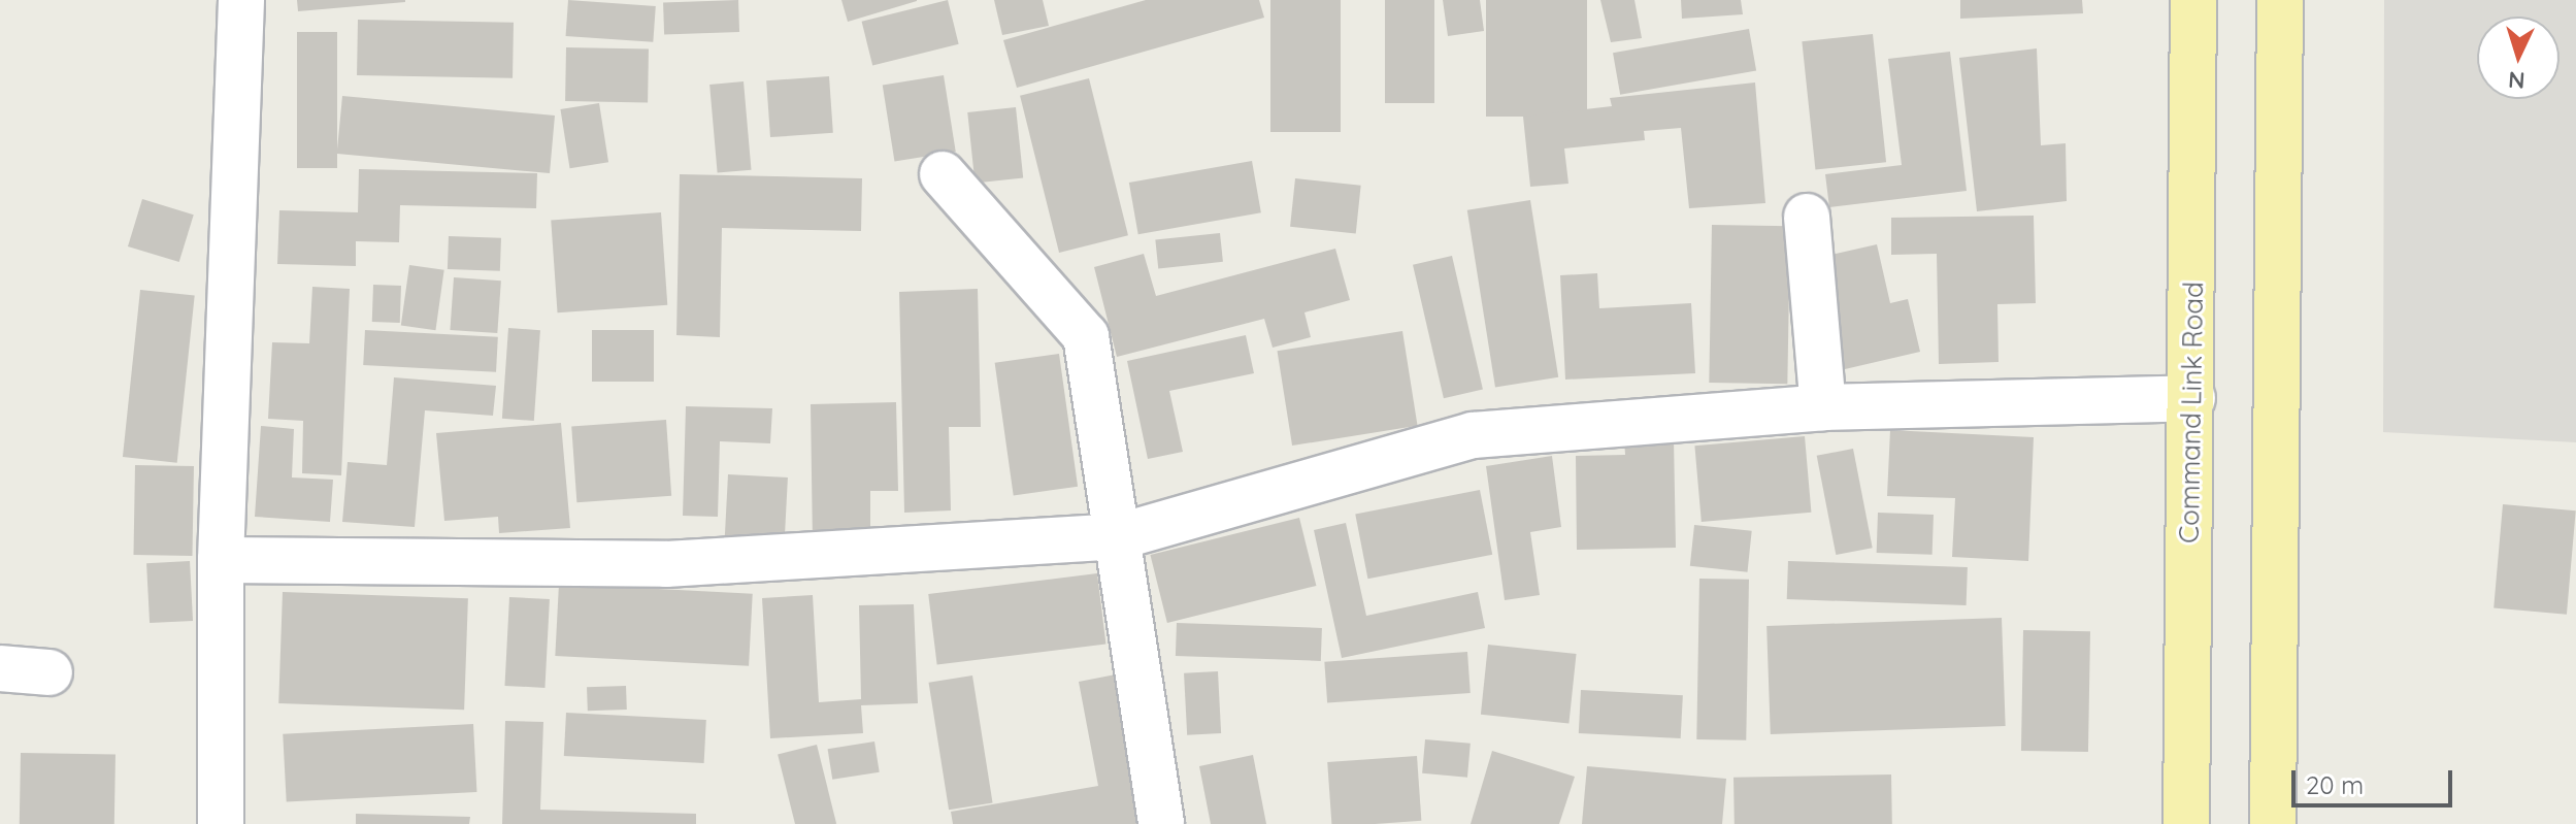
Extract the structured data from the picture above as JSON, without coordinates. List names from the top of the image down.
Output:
{
  "streets": {
    "main road": ["Command Link Road"]
  },
  "scale_bar": "20 m",
  "north": "bottom"
}
